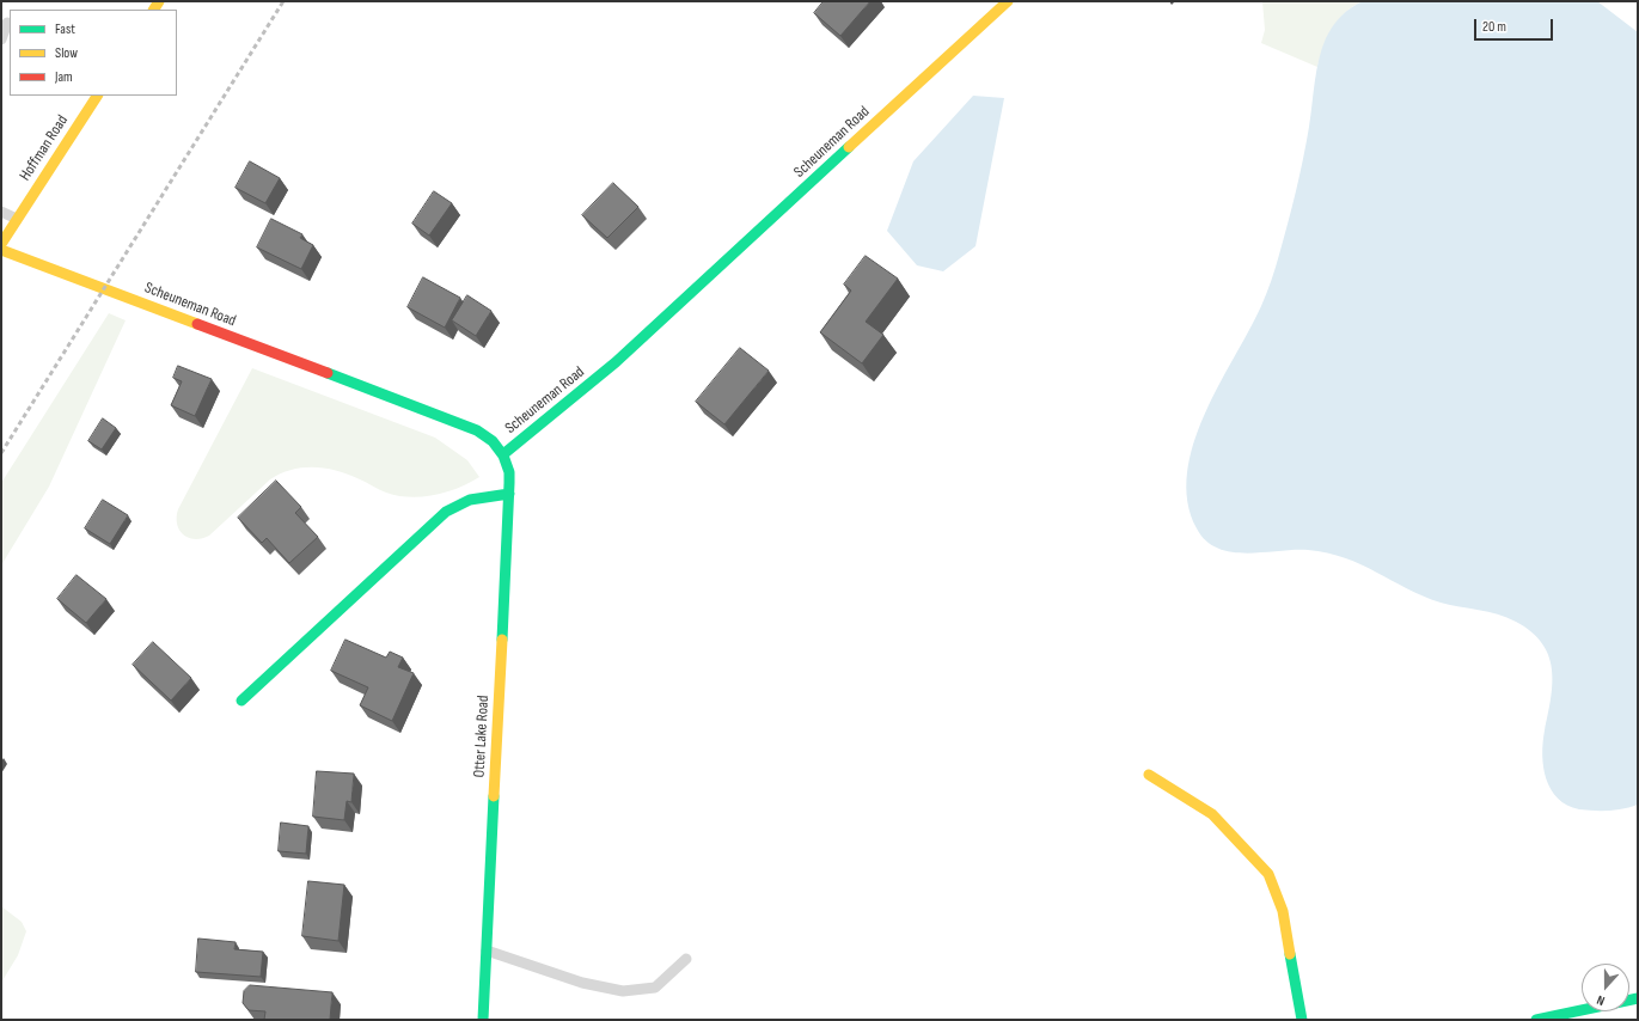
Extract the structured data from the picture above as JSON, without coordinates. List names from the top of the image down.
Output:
{
  "streets": {
    "street": ["Scheuneman Road", "Hoffman Road", "Otter Lake Road"]
  },
  "crossings": [
    ["Scheuneman Road", "Otter Lake Road"]
  ],
  "legend": ["Fast", "Slow", "Jam"],
  "scale_bar": "20 m",
  "north": "bottom"
}
